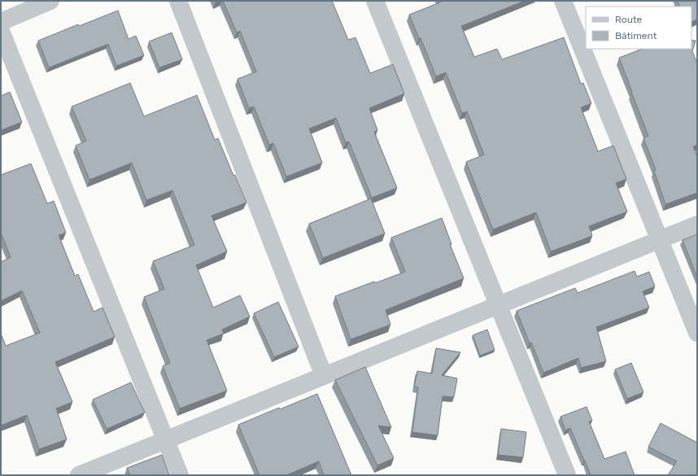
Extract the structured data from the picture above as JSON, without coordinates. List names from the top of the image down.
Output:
{
  "legend": ["Route", "Bâtiment"]
}
